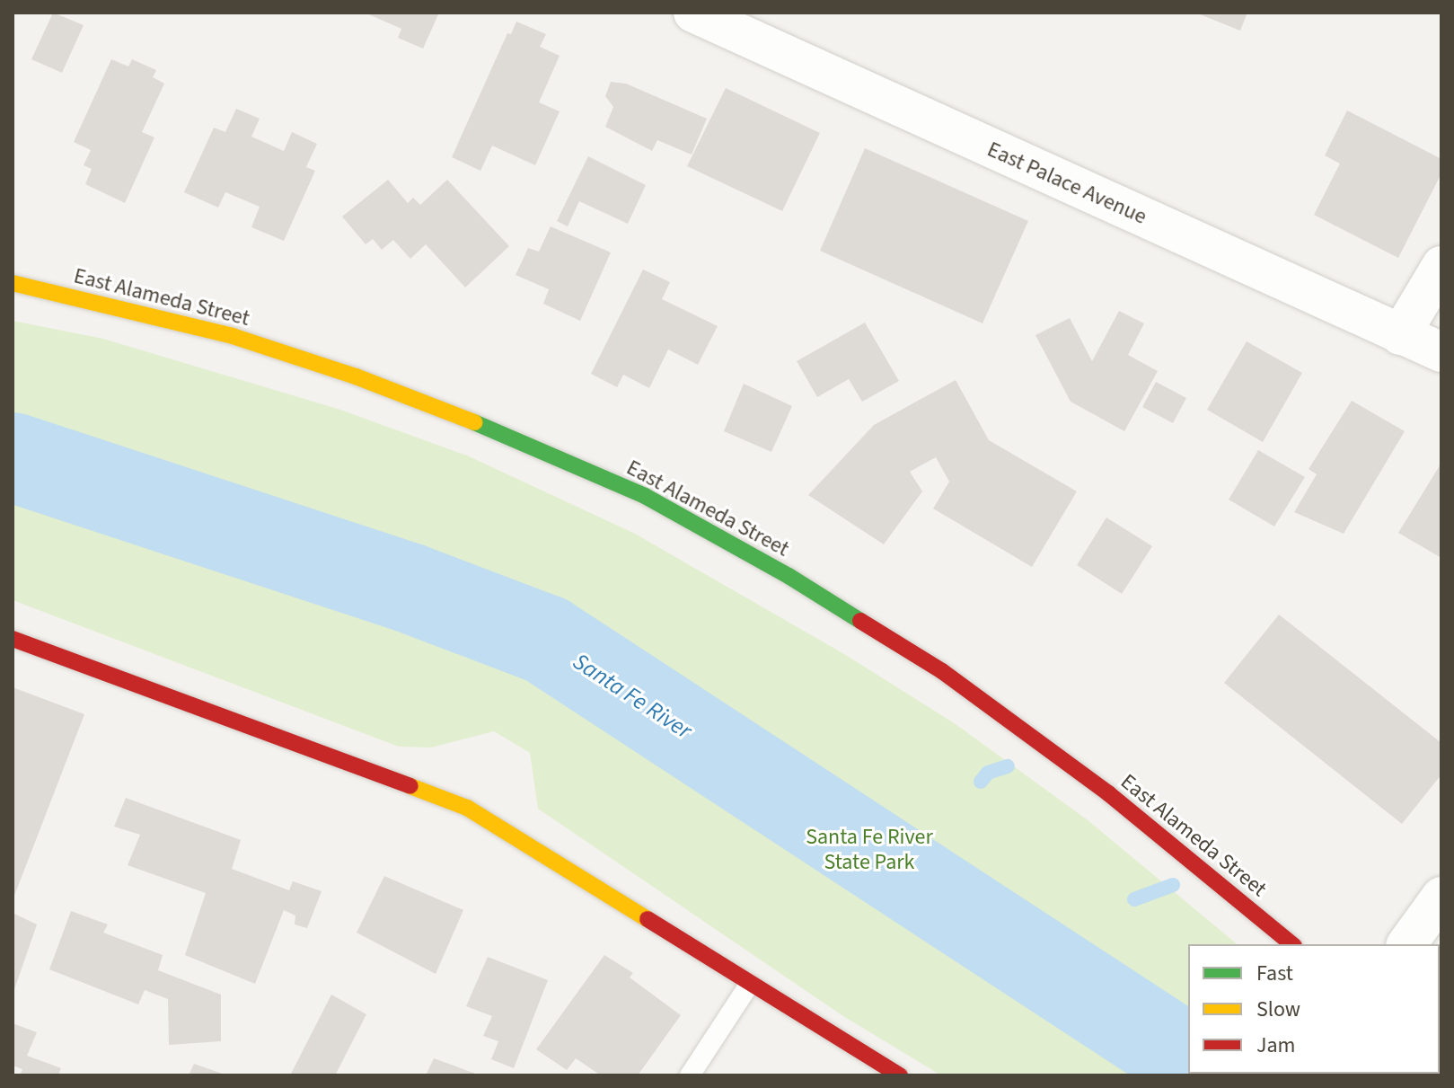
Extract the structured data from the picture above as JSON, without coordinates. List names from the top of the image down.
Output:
{
  "streets": {
    "street": ["East Palace Avenue", "East Alameda Street"]
  },
  "water": ["Santa Fe River"],
  "parks": ["Santa Fe River State Park"],
  "legend": ["Fast", "Slow", "Jam"]
}
